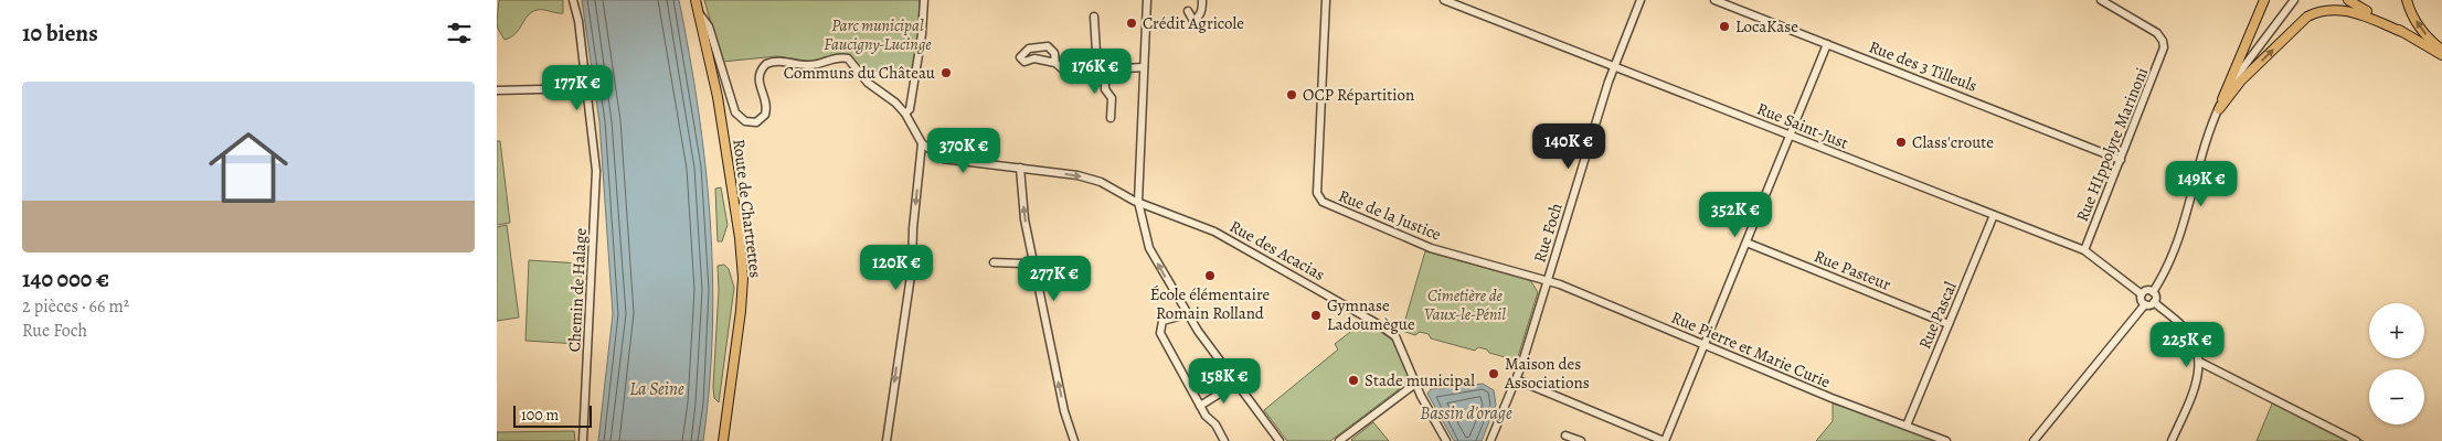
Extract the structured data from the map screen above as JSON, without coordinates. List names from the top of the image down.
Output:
{
  "streets": {
    "main road": ["Route de Chartrettes"],
    "street": [
      "Rue des 3 Tilleuls",
      "Rue Saint-Just",
      "Rue HIppolyte Marinoni",
      "Rue de la Justice",
      "Rue Foch",
      "Rue des Acacias",
      "Rue Pasteur",
      "Chemin de Halage",
      "Rue Pascal",
      "Rue Pierre et Marie Curie"
    ]
  },
  "crossings": [
    ["Rue des 3 Tilleuls", "Rue HIppolyte Marinoni"],
    ["Rue Saint-Just", "Rue HIppolyte Marinoni"],
    ["Rue Saint-Just", "Rue Foch"],
    ["Rue Saint-Just", "Rue Pascal"],
    ["Rue de la Justice", "Rue Foch"],
    ["Rue de la Justice", "Rue Pierre et Marie Curie"],
    ["Rue Foch", "Rue Pierre et Marie Curie"],
    ["Rue Pasteur", "Rue Pascal"],
    ["Rue Pascal", "Rue Pierre et Marie Curie"]
  ],
  "water": ["La Seine", "Bassin d'orage"],
  "parks": ["Parc municipal Faucigny-Lucinge", "Cimetière de Vaux-le-Pénil"],
  "places": [
    "Crédit Agricole",
    "LocaKase",
    "Communs du Château",
    "OCP Répartition",
    "Class'croute",
    "École élémentaire Romain Rolland",
    "Gymnase Ladoumègue",
    "Maison des Associations",
    "Stade municipal"
  ],
  "scale_bar": "100 m",
  "page": {
    "heading": "10 biens",
    "price": [
      "176K €",
      "177K €",
      "140K €",
      "370K €",
      "149K €",
      "352K €",
      "120K €",
      "277K €",
      "225K €",
      "158K €"
    ],
    "list": [
      {
        "name": "140 000 €",
        "note": "2 pièces · 66 m² · Rue Foch"
      }
    ],
    "map_buttons": ["+", "−"],
    "scale": "100 m"
  }
}
